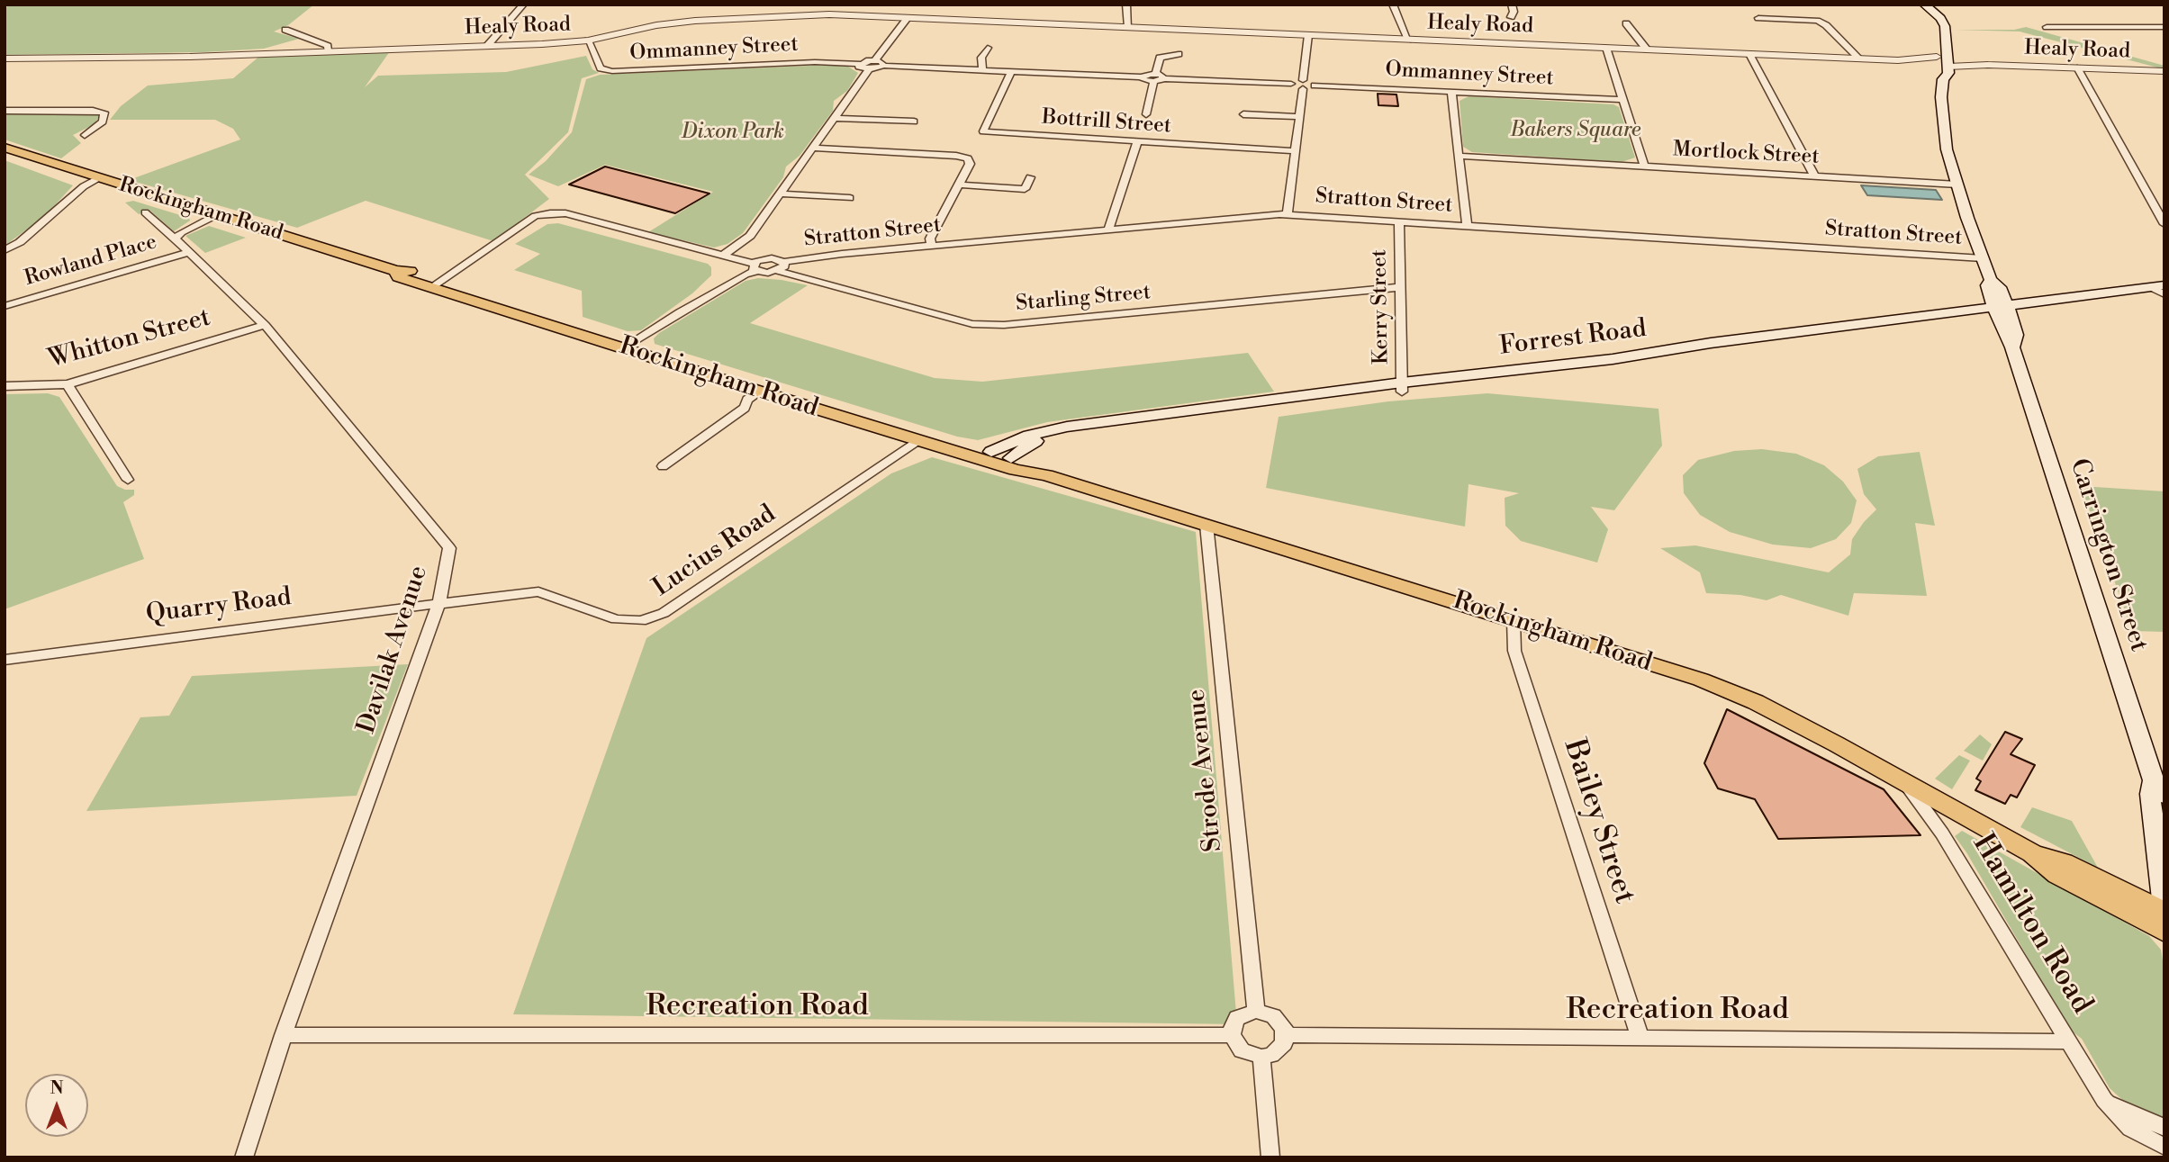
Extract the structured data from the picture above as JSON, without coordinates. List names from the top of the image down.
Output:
{
  "streets": {
    "main road": ["Rockingham Road", "Forrest Road", "Carrington Street"],
    "street": [
      "Healy Road",
      "Ommanney Street",
      "Bottrill Street",
      "Mortlock Street",
      "Stratton Street",
      "Rowland Place",
      "Starling Street",
      "Kerry Street",
      "Whitton Street",
      "Lucius Road",
      "Quarry Road",
      "Davilak Avenue",
      "Strode Avenue",
      "Bailey Street",
      "Hamilton Road",
      "Recreation Road"
    ]
  },
  "crossings": [
    ["Healy Road", "Ommanney Street"],
    ["Healy Road", "Carrington Street"],
    ["Mortlock Street", "Carrington Street"],
    ["Stratton Street", "Starling Street"],
    ["Stratton Street", "Kerry Street"],
    ["Stratton Street", "Carrington Street"],
    ["Rockingham Road", "Forrest Road"],
    ["Rockingham Road", "Lucius Road"],
    ["Rockingham Road", "Carrington Street"],
    ["Rockingham Road", "Strode Avenue"],
    ["Rockingham Road", "Bailey Street"],
    ["Rockingham Road", "Hamilton Road"],
    ["Rowland Place", "Davilak Avenue"],
    ["Starling Street", "Kerry Street"],
    ["Kerry Street", "Forrest Road"],
    ["Forrest Road", "Carrington Street"],
    ["Whitton Street", "Davilak Avenue"],
    ["Lucius Road", "Quarry Road"],
    ["Lucius Road", "Davilak Avenue"],
    ["Quarry Road", "Davilak Avenue"],
    ["Davilak Avenue", "Recreation Road"],
    ["Strode Avenue", "Recreation Road"],
    ["Bailey Street", "Recreation Road"],
    ["Hamilton Road", "Recreation Road"]
  ],
  "parks": ["Bakers Square", "Dixon Park"],
  "north": "top"
}
